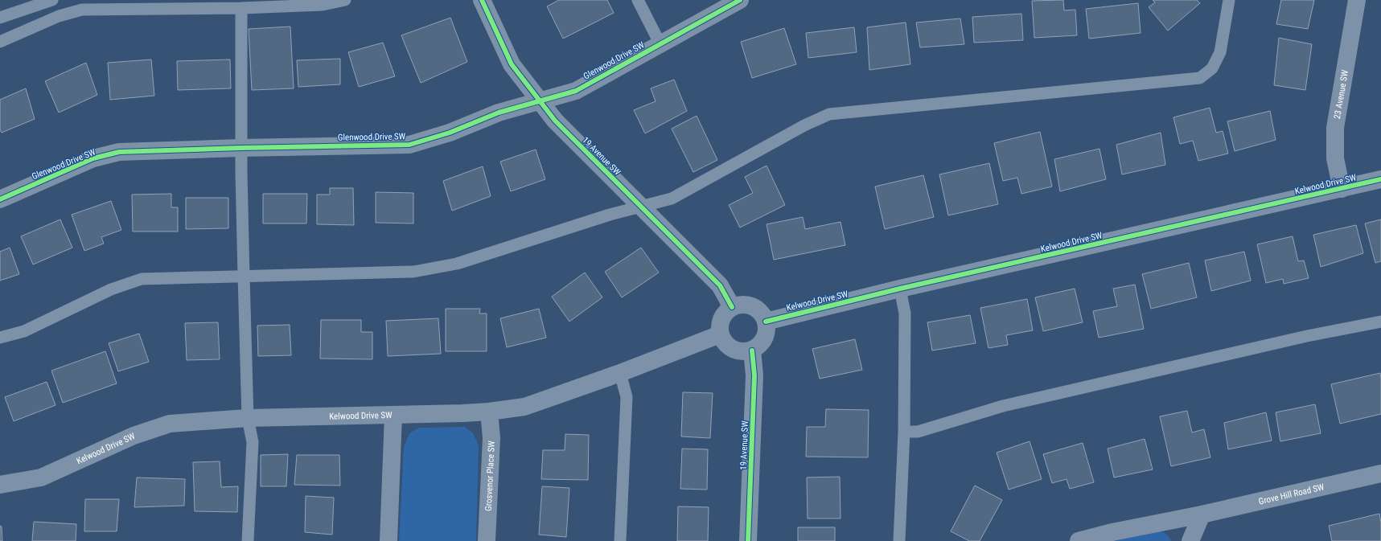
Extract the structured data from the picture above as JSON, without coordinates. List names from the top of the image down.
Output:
{
  "streets": {
    "street": [
      "Glenwood Drive SW",
      "23 Avenue SW",
      "19 Avenue SW",
      "Kelwood Drive SW",
      "Grosvenor Place SW",
      "Grove Hill Road SW"
    ]
  },
  "crossings": [
    ["Glenwood Drive SW", "19 Avenue SW"],
    ["23 Avenue SW", "Kelwood Drive SW"],
    ["19 Avenue SW", "Kelwood Drive SW"],
    ["Kelwood Drive SW", "Grosvenor Place SW"]
  ]
}
